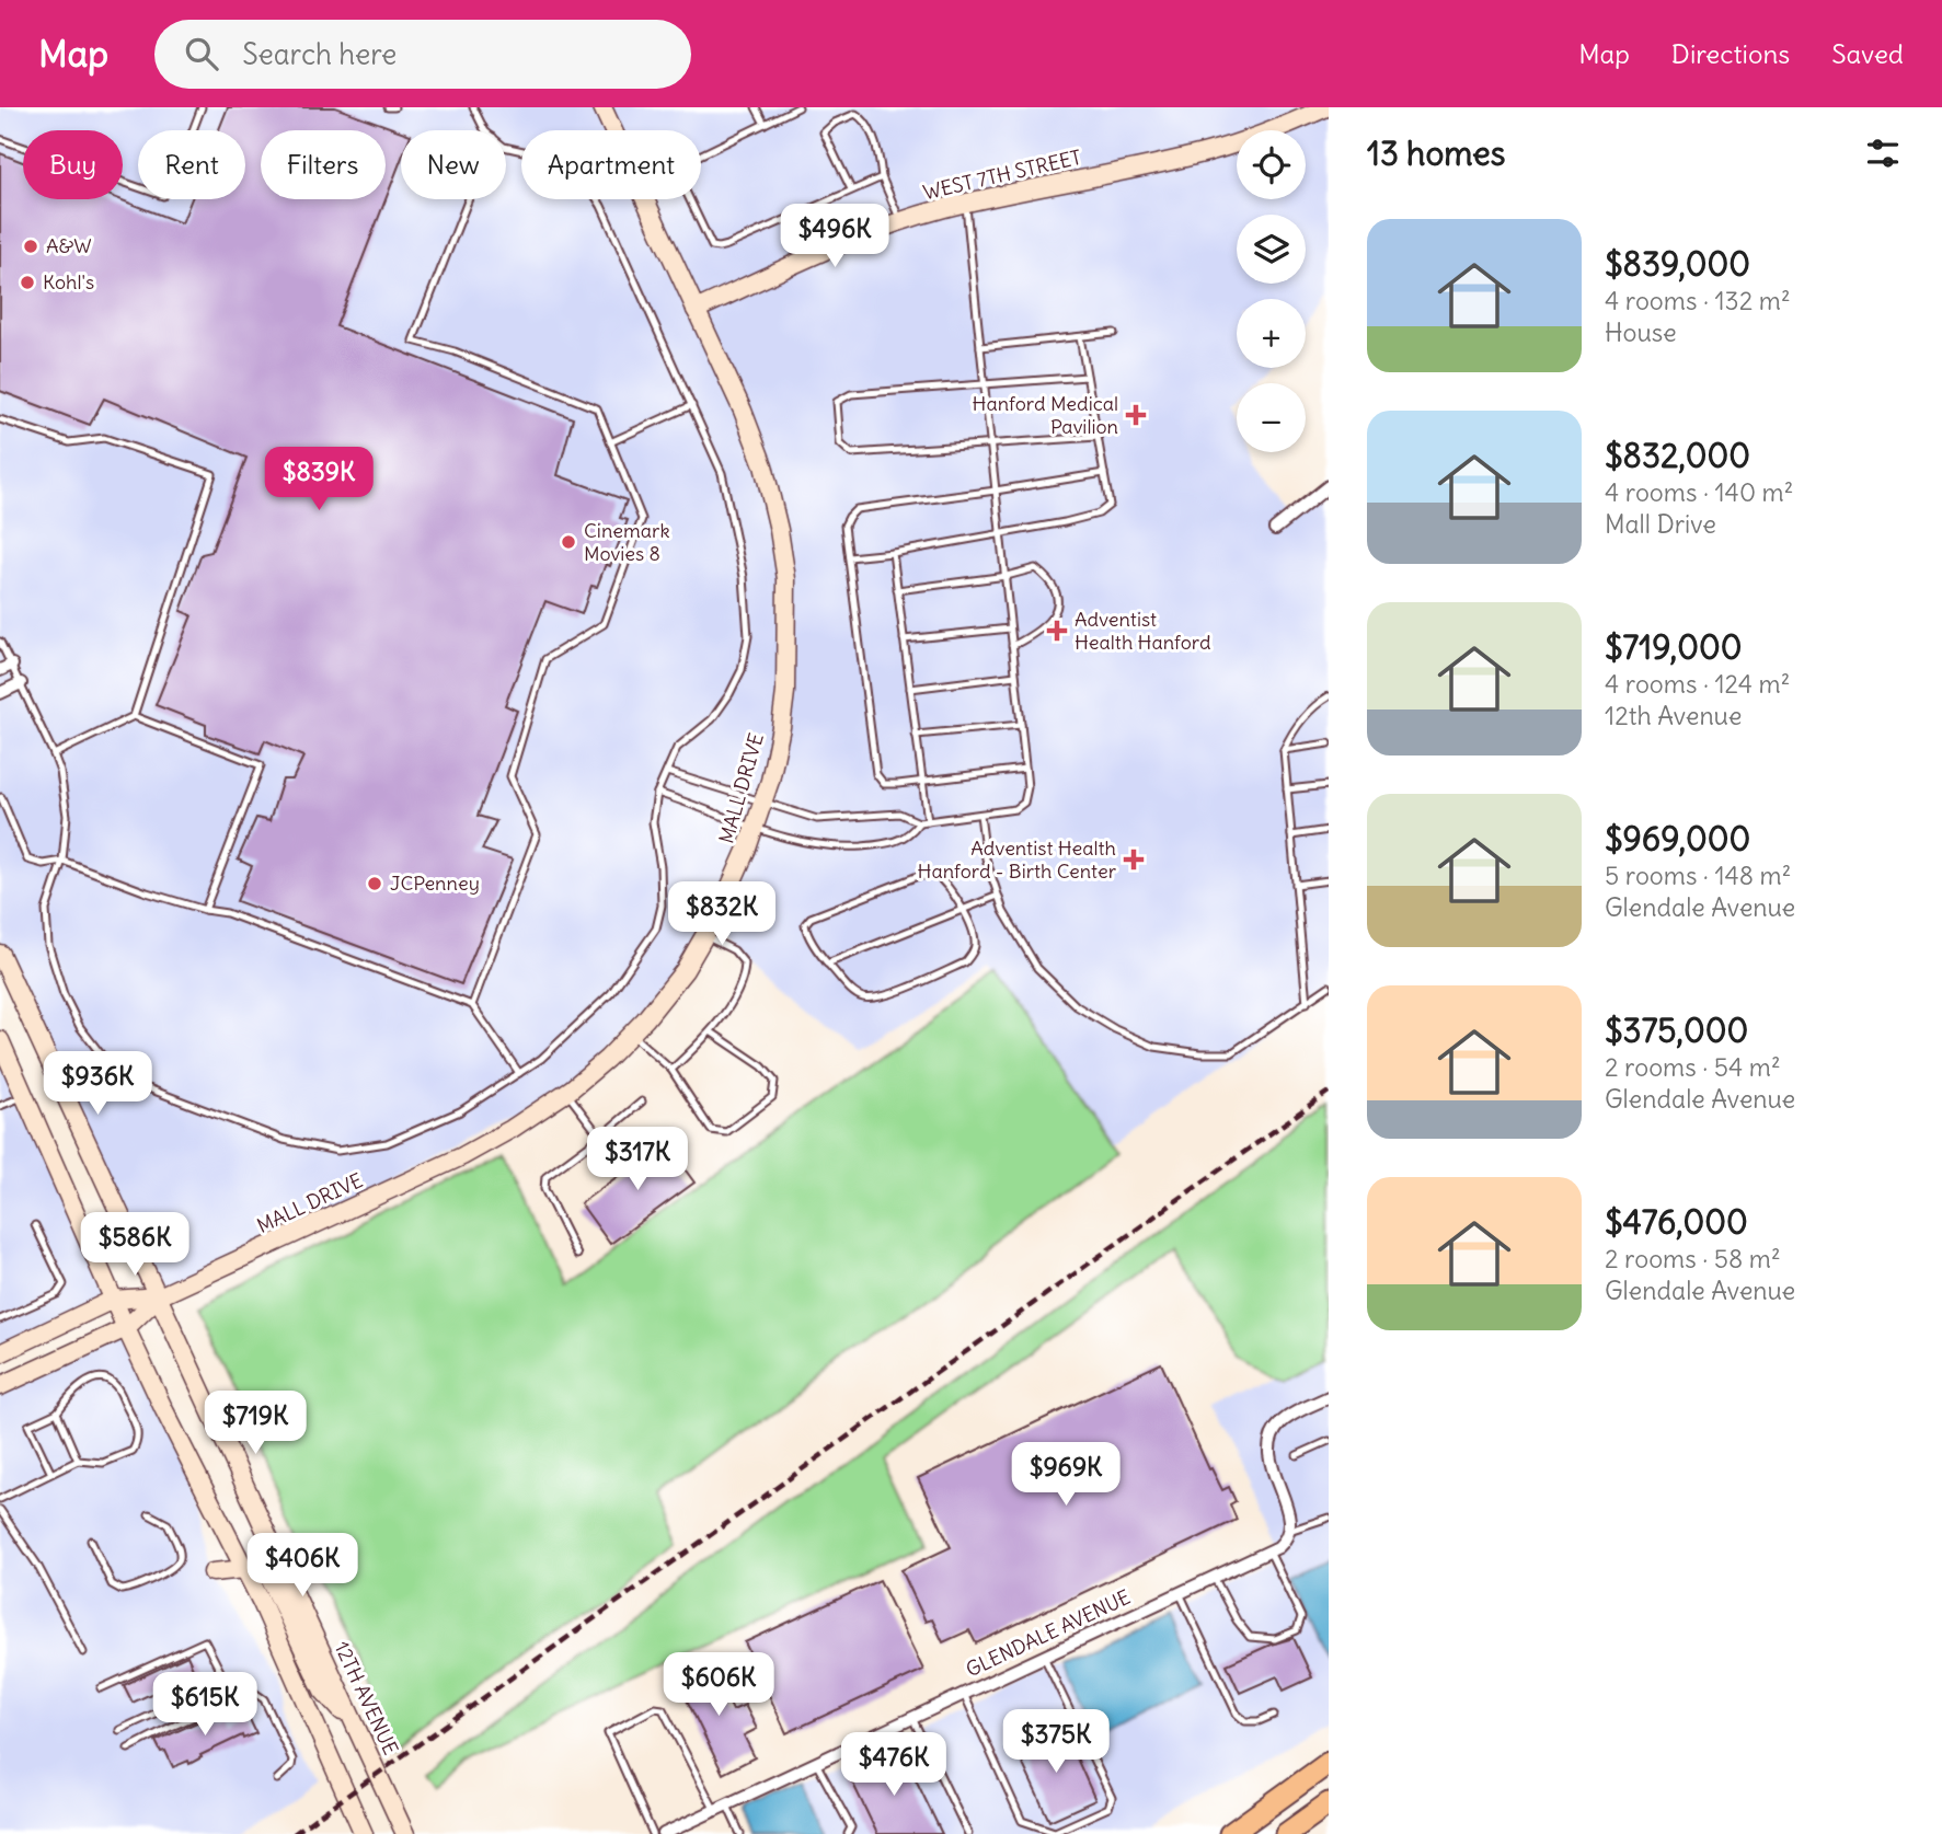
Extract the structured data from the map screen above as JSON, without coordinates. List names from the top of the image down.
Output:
{
  "streets": {
    "street": [
      "WEST 7TH STREET",
      "MALL DRIVE",
      "GLENDALE AVENUE",
      "12TH AVENUE"
    ]
  },
  "crossings": [
    ["WEST 7TH STREET", "MALL DRIVE"],
    ["MALL DRIVE", "12TH AVENUE"]
  ],
  "places": {
    "other": [
      "A&W",
      "Kohl's",
      "Cinemark Movies 8",
      "JCPenney"
    ],
    "health": ["Hanford Medical Pavilion", "Adventist Health Hanford", "Adventist Health Hanford - Birth Center"]
  },
  "page": {
    "header": "Map",
    "search": "Search here",
    "nav": ["Map", "Directions", "Saved"],
    "heading": "13 homes",
    "map_buttons": ["+", "−"],
    "chip": [
      "Buy",
      "Rent",
      "Filters",
      "New",
      "Apartment"
    ],
    "list": [
      {
        "name": "$839,000",
        "note": "4 rooms · 132 m² · House"
      },
      {
        "name": "$832,000",
        "note": "4 rooms · 140 m² · Mall Drive"
      },
      {
        "name": "$719,000",
        "note": "4 rooms · 124 m² · 12th Avenue"
      },
      {
        "name": "$969,000",
        "note": "5 rooms · 148 m² · Glendale Avenue"
      },
      {
        "name": "$375,000",
        "note": "2 rooms · 54 m² · Glendale Avenue"
      },
      {
        "name": "$476,000",
        "note": "2 rooms · 58 m² · Glendale Avenue"
      }
    ],
    "price": [
      "$496K",
      "$839K",
      "$832K",
      "$936K",
      "$317K",
      "$586K",
      "$719K",
      "$969K",
      "$406K",
      "$606K",
      "$615K",
      "$375K",
      "$476K"
    ]
  }
}
